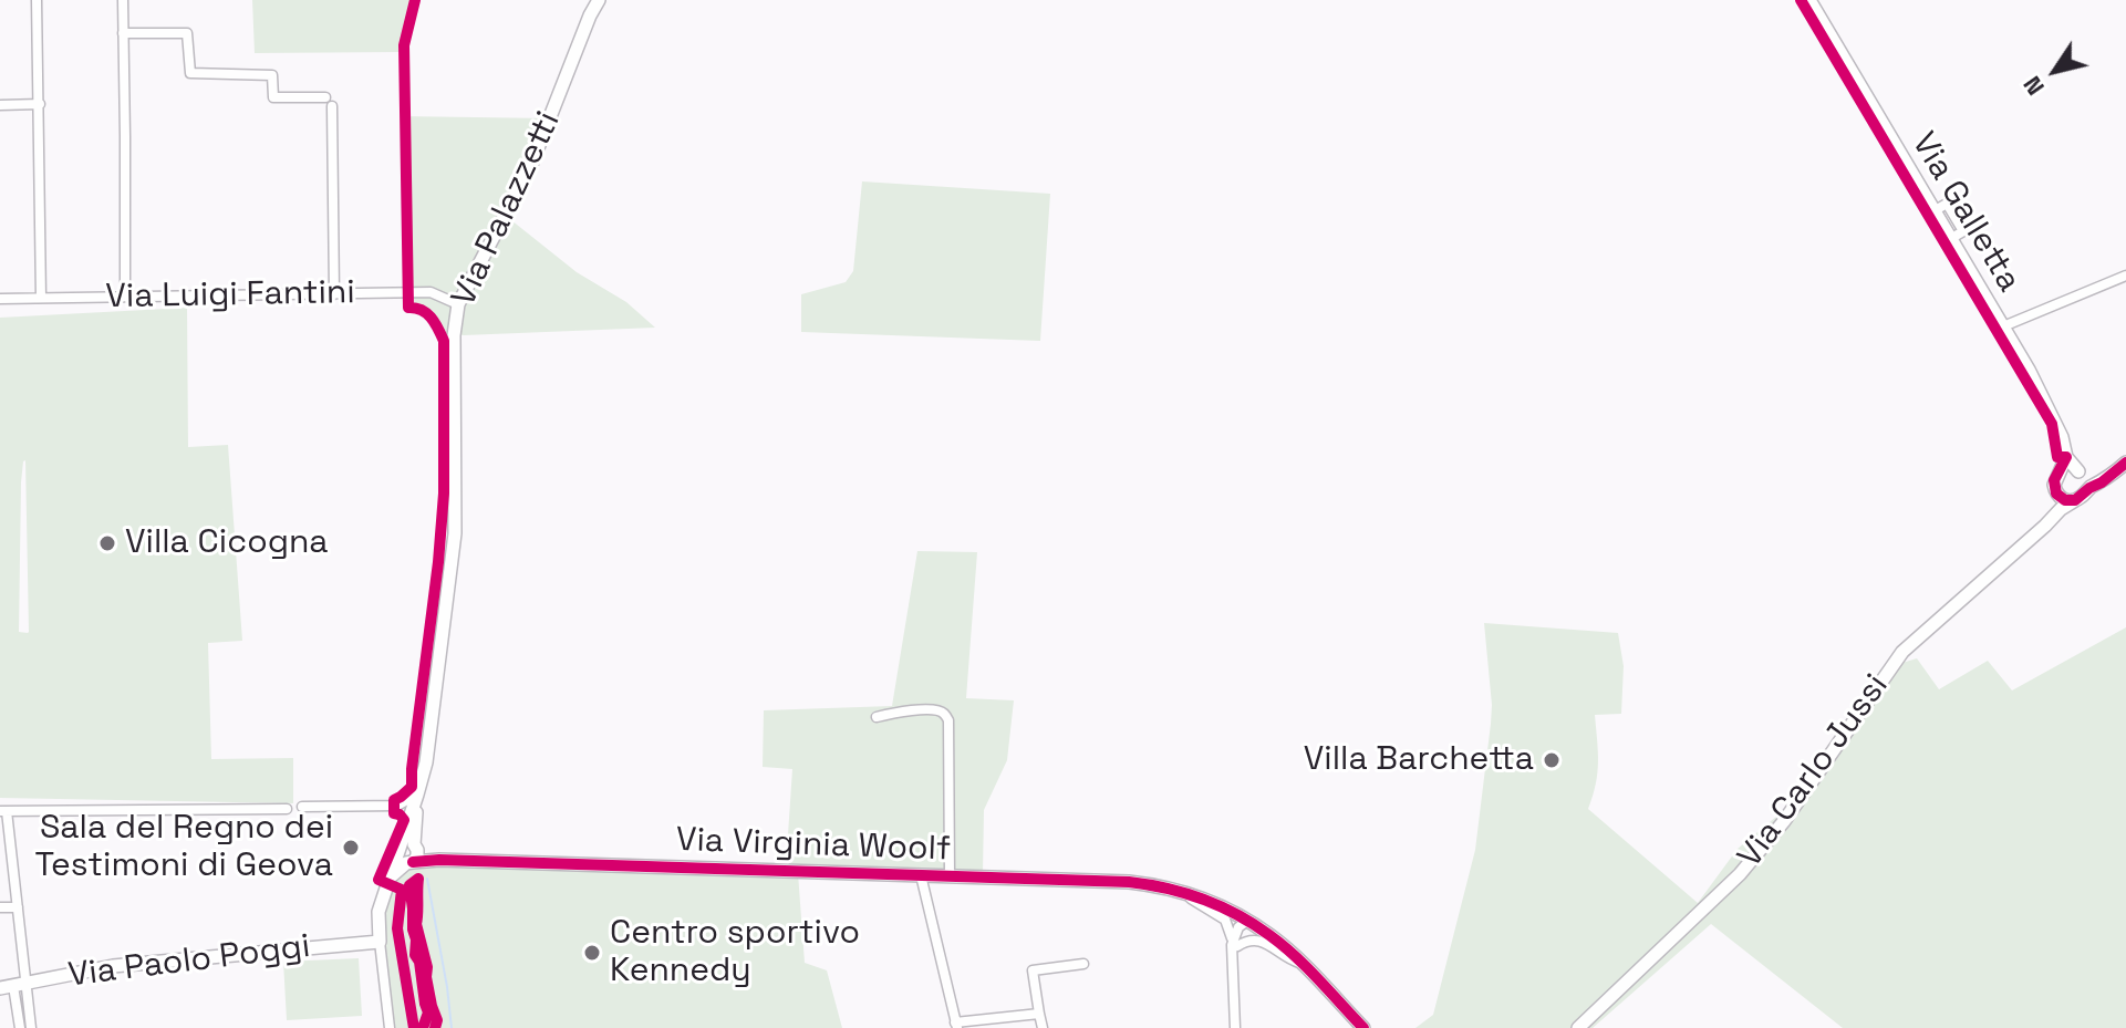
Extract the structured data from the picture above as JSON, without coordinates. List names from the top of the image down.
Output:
{
  "streets": {
    "street": [
      "Via Palazzetti",
      "Via Galletta",
      "Via Luigi Fantini",
      "Via Carlo Jussi",
      "Via Virginia Woolf",
      "Via Paolo Poggi"
    ]
  },
  "crossings": [
    ["Via Palazzetti", "Via Luigi Fantini"],
    ["Via Palazzetti", "Via Virginia Woolf"],
    ["Via Galletta", "Via Carlo Jussi"]
  ],
  "places": [
    "Villa Cicogna",
    "Villa Barchetta",
    "Sala del Regno dei Testimoni di Geova",
    "Centro sportivo Kennedy"
  ],
  "north": "bottom left"
}
